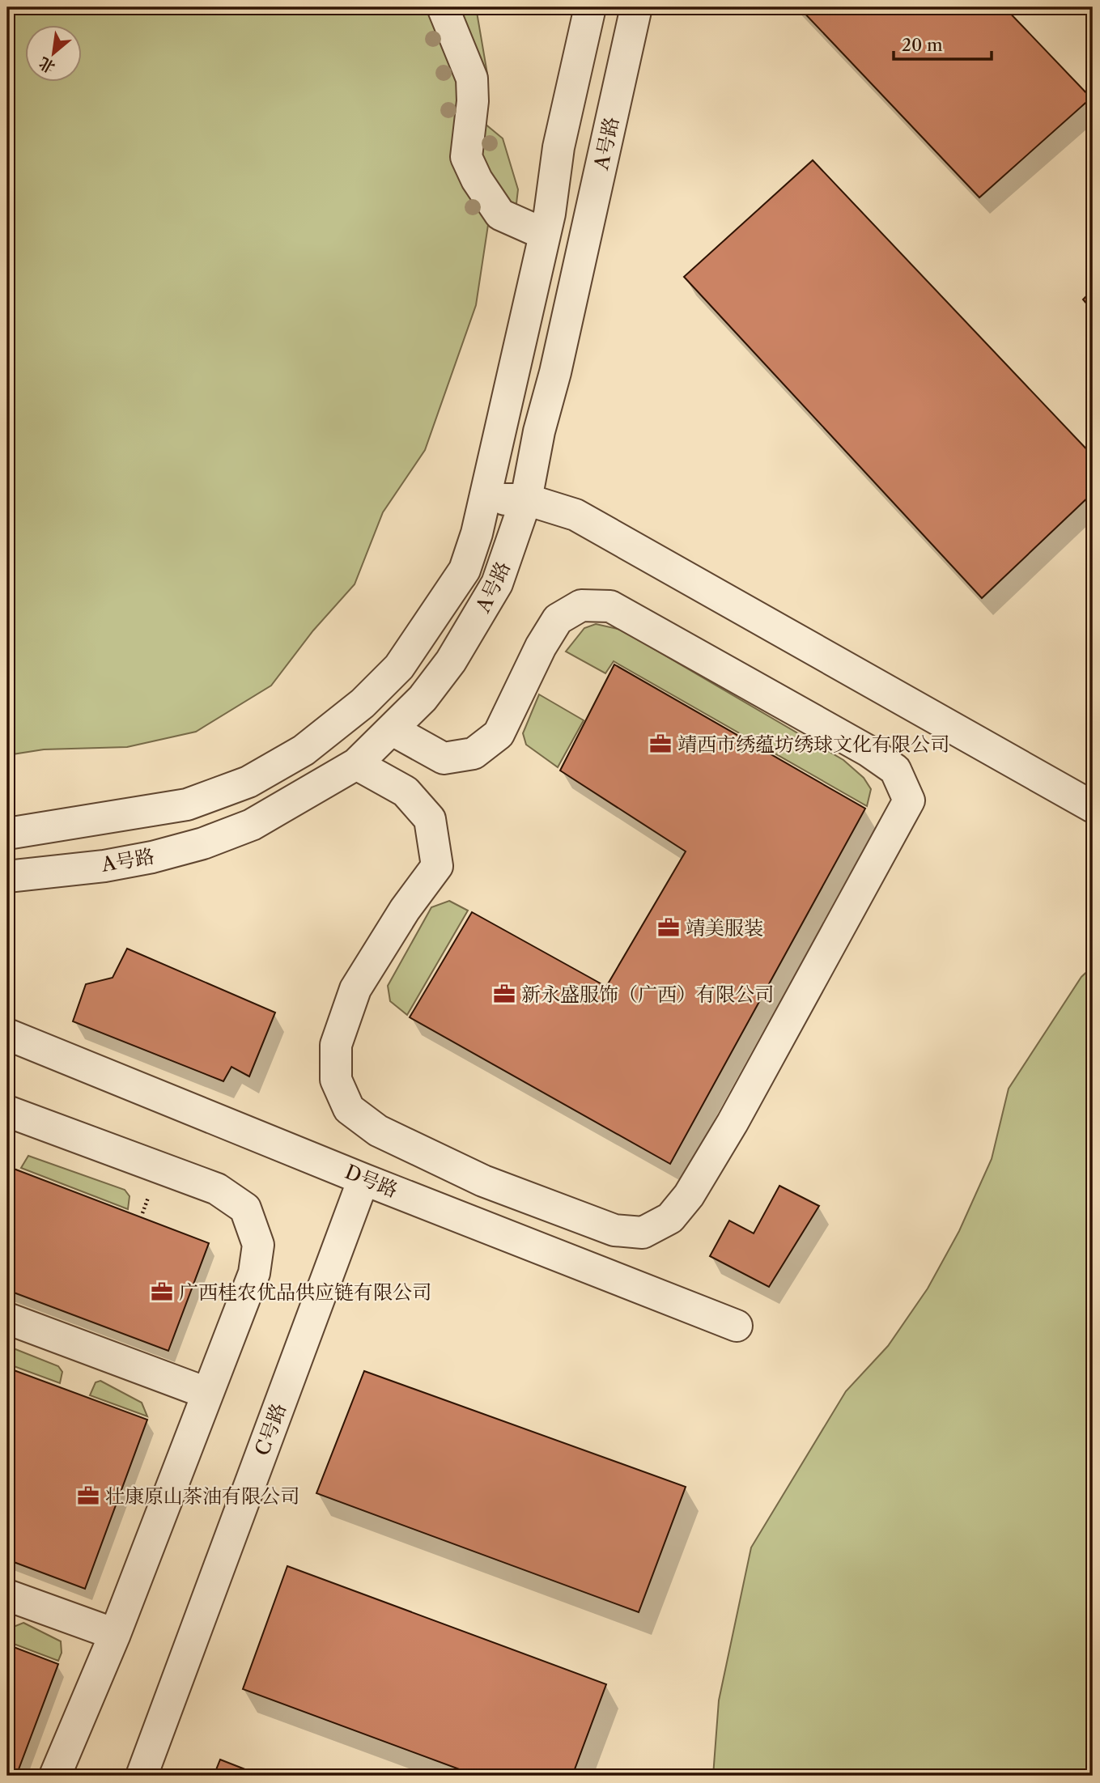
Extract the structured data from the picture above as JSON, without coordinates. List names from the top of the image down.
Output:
{
  "streets": {
    "street": ["A号路", "D号路", "C号路"]
  },
  "crossings": [
    ["D号路", "C号路"]
  ],
  "places": {
    "office": [
      "靖西市绣蕴坊绣球文化有限公司",
      "靖美服装",
      "新永盛服饰（广西）有限公司",
      "广西桂农优品供应链有限公司",
      "壮康原山茶油有限公司"
    ]
  },
  "scale_bar": "20 m",
  "north": "bottom left"
}
